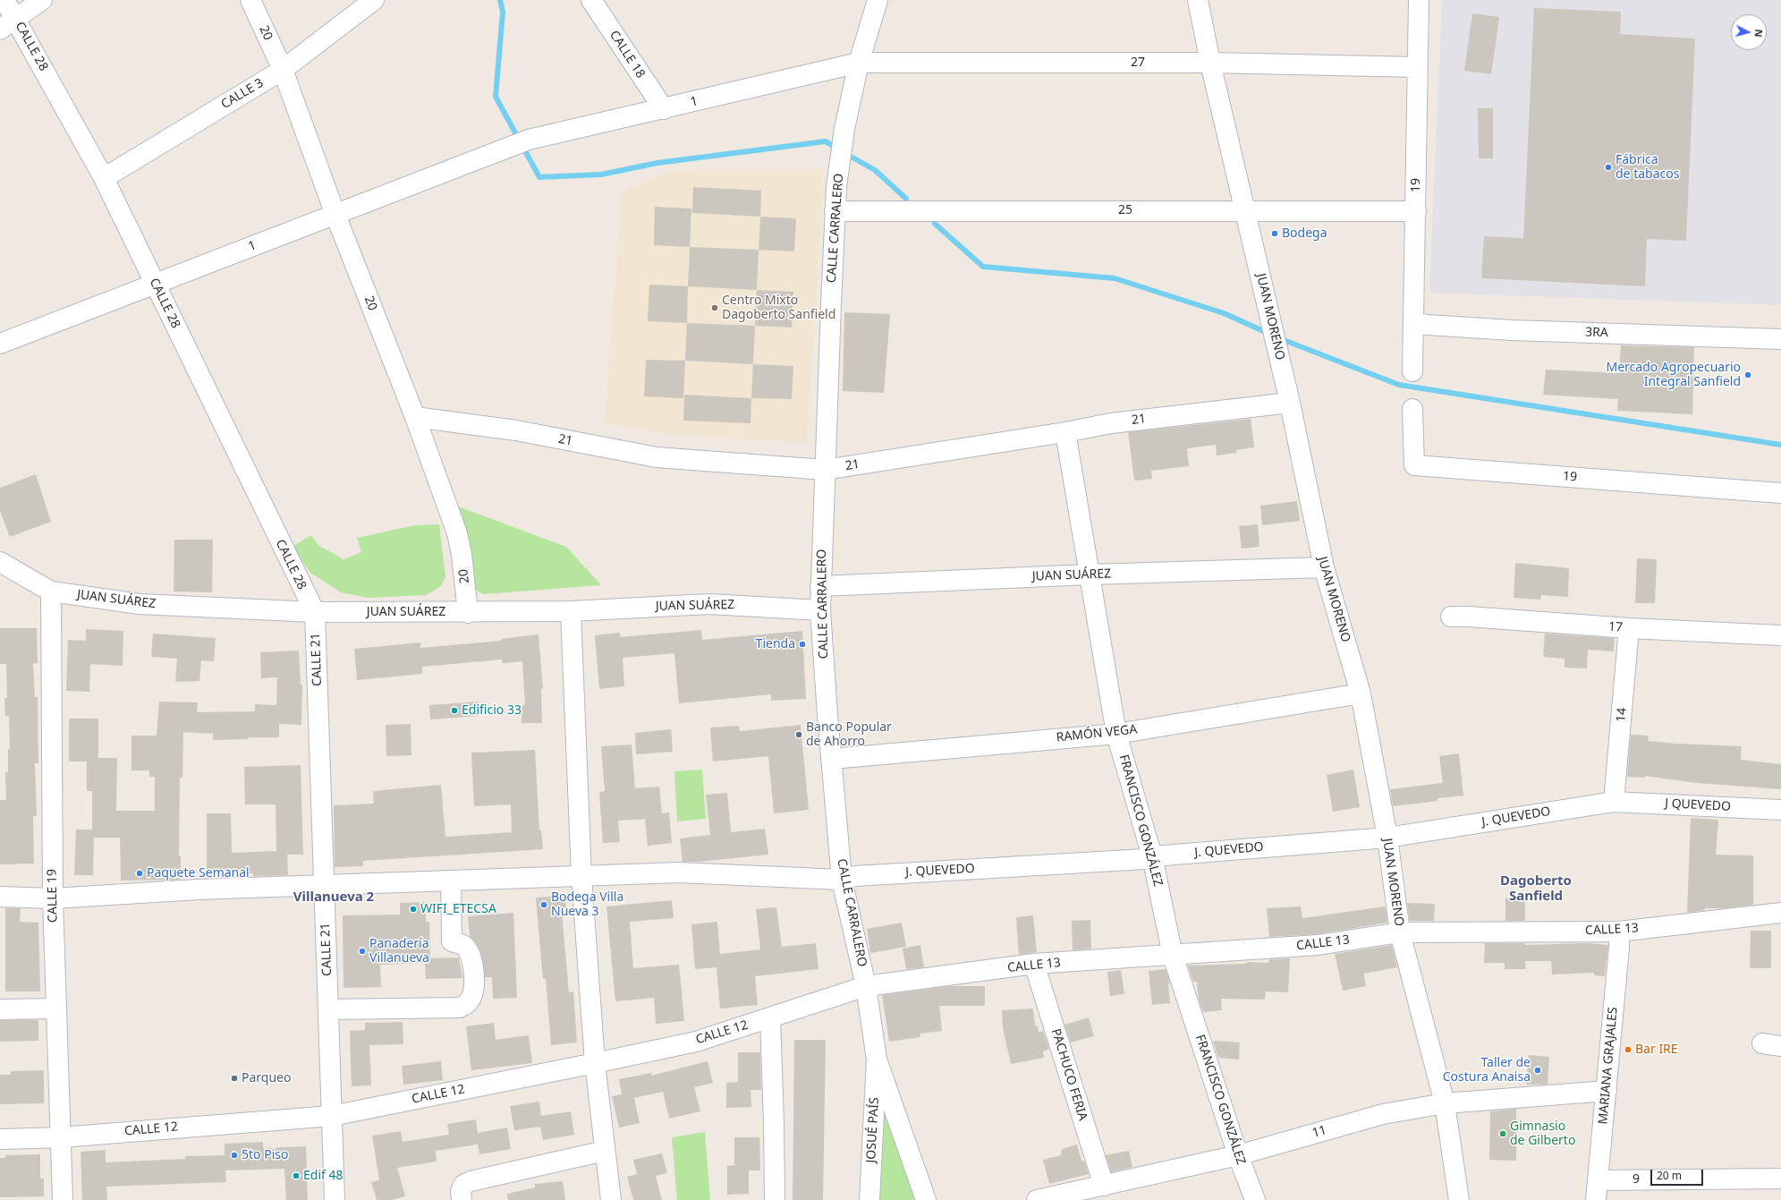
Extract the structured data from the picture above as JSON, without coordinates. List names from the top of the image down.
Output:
{
  "streets": {
    "street": [
      "20",
      "CALLE 28",
      "CALLE 18",
      "27",
      "CALLE 3",
      "1",
      "19",
      "25",
      "CALLE CARRALERO",
      "JUAN MORENO",
      "3RA",
      "21",
      "JUAN SUÁREZ",
      "17",
      "CALLE 21",
      "14",
      "RAMÓN VEGA",
      "J QUEVEDO",
      "J. QUEVEDO",
      "FRANCISCO GONZÁLEZ",
      "CALLE 19",
      "CALLE 13",
      "CALLE 12",
      "MARIANA GRAJALES",
      "PACHUCO FERIA",
      "JOSUÉ PAÍS",
      "11",
      "9"
    ]
  },
  "crossings": [
    ["20", "CALLE 3"],
    ["20", "1"],
    ["20", "21"],
    ["20", "JUAN SUÁREZ"],
    ["CALLE 28", "CALLE 3"],
    ["CALLE 28", "1"],
    ["CALLE 28", "JUAN SUÁREZ"],
    ["CALLE 28", "CALLE 21"],
    ["CALLE 18", "1"],
    ["27", "1"],
    ["27", "19"],
    ["27", "CALLE CARRALERO"],
    ["27", "JUAN MORENO"],
    ["1", "CALLE CARRALERO"],
    ["19", "25"],
    ["19", "3RA"],
    ["25", "CALLE CARRALERO"],
    ["25", "JUAN MORENO"],
    ["CALLE CARRALERO", "21"],
    ["CALLE CARRALERO", "JUAN SUÁREZ"],
    ["CALLE CARRALERO", "RAMÓN VEGA"],
    ["CALLE CARRALERO", "J. QUEVEDO"],
    ["CALLE CARRALERO", "CALLE 13"],
    ["CALLE CARRALERO", "CALLE 12"],
    ["CALLE CARRALERO", "JOSUÉ PAÍS"],
    ["JUAN MORENO", "21"],
    ["JUAN MORENO", "JUAN SUÁREZ"],
    ["JUAN MORENO", "RAMÓN VEGA"],
    ["JUAN MORENO", "J. QUEVEDO"],
    ["JUAN MORENO", "CALLE 13"],
    ["JUAN MORENO", "11"],
    ["21", "FRANCISCO GONZÁLEZ"],
    ["JUAN SUÁREZ", "CALLE 21"],
    ["JUAN SUÁREZ", "FRANCISCO GONZÁLEZ"],
    ["JUAN SUÁREZ", "CALLE 19"],
    ["17", "14"],
    ["CALLE 21", "J. QUEVEDO"],
    ["CALLE 21", "CALLE 12"],
    ["14", "J QUEVEDO"],
    ["14", "J. QUEVEDO"],
    ["RAMÓN VEGA", "FRANCISCO GONZÁLEZ"],
    ["J QUEVEDO", "J. QUEVEDO"],
    ["J. QUEVEDO", "FRANCISCO GONZÁLEZ"],
    ["J. QUEVEDO", "CALLE 19"],
    ["FRANCISCO GONZÁLEZ", "CALLE 13"],
    ["FRANCISCO GONZÁLEZ", "11"],
    ["CALLE 19", "CALLE 12"],
    ["CALLE 13", "CALLE 12"],
    ["CALLE 13", "MARIANA GRAJALES"],
    ["CALLE 13", "PACHUCO FERIA"],
    ["MARIANA GRAJALES", "11"],
    ["MARIANA GRAJALES", "9"],
    ["PACHUCO FERIA", "11"]
  ],
  "districts": ["Dagoberto Sanfield", "Villanueva 2"],
  "places": [
    "Fábrica de tabacos",
    "Bodega",
    "Centro Mixto Dagoberto Sanfield",
    "Mercado Agropecuario Integral Sanfield",
    "Tienda",
    "Edificio 33",
    "Banco Popular de Ahorro",
    "Paquete Semanal",
    "Bodega Villa Nueva 3",
    "WIFI_ETECSA",
    "Panadería Villanueva",
    "Bar IRE",
    "Taller de Costura Anaisa",
    "Parqueo",
    "Gimnasio de Gilberto",
    "5to Piso",
    "Edif 48"
  ],
  "scale_bar": "20 m",
  "north": "right"
}
